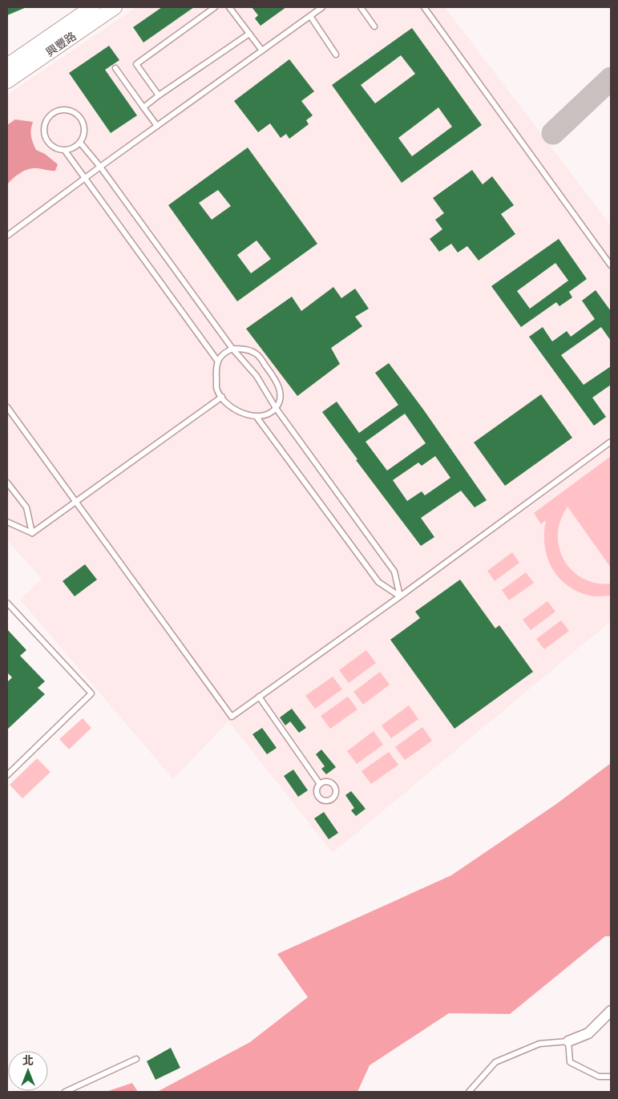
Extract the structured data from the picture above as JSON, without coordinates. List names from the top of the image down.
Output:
{
  "streets": {
    "main road": ["興豐路"]
  },
  "north": "top"
}
